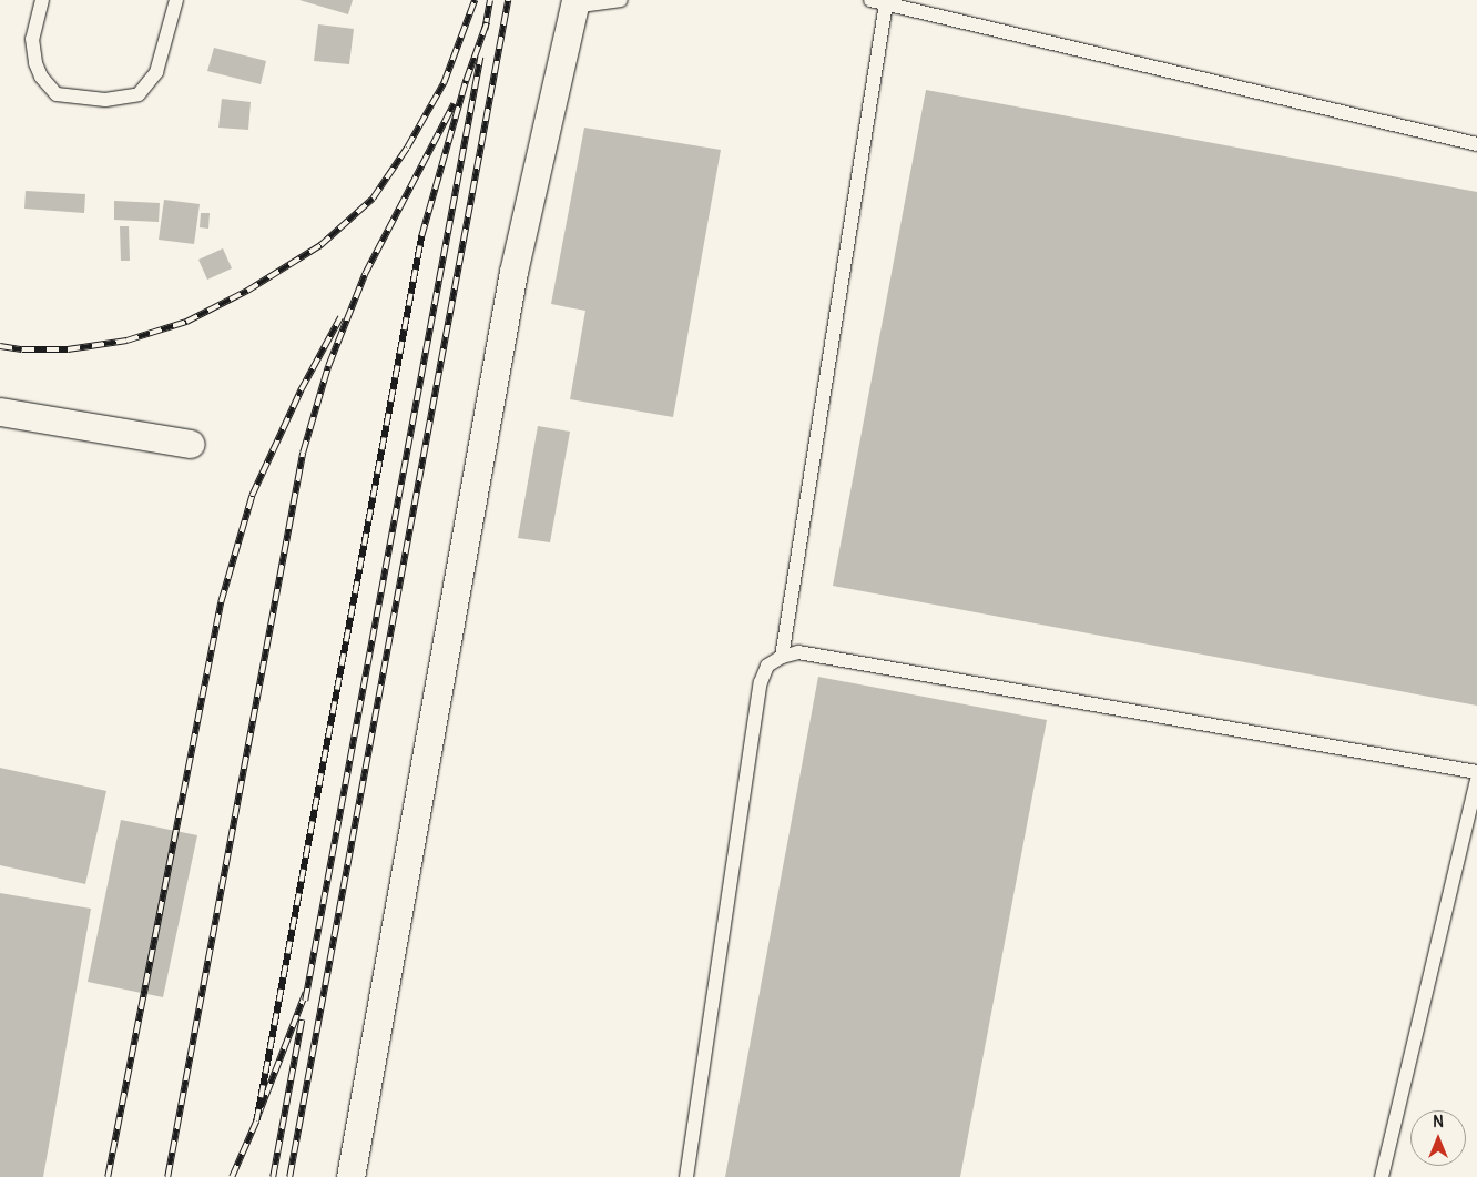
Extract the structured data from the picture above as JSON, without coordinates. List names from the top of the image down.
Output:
{
  "north": "top"
}
